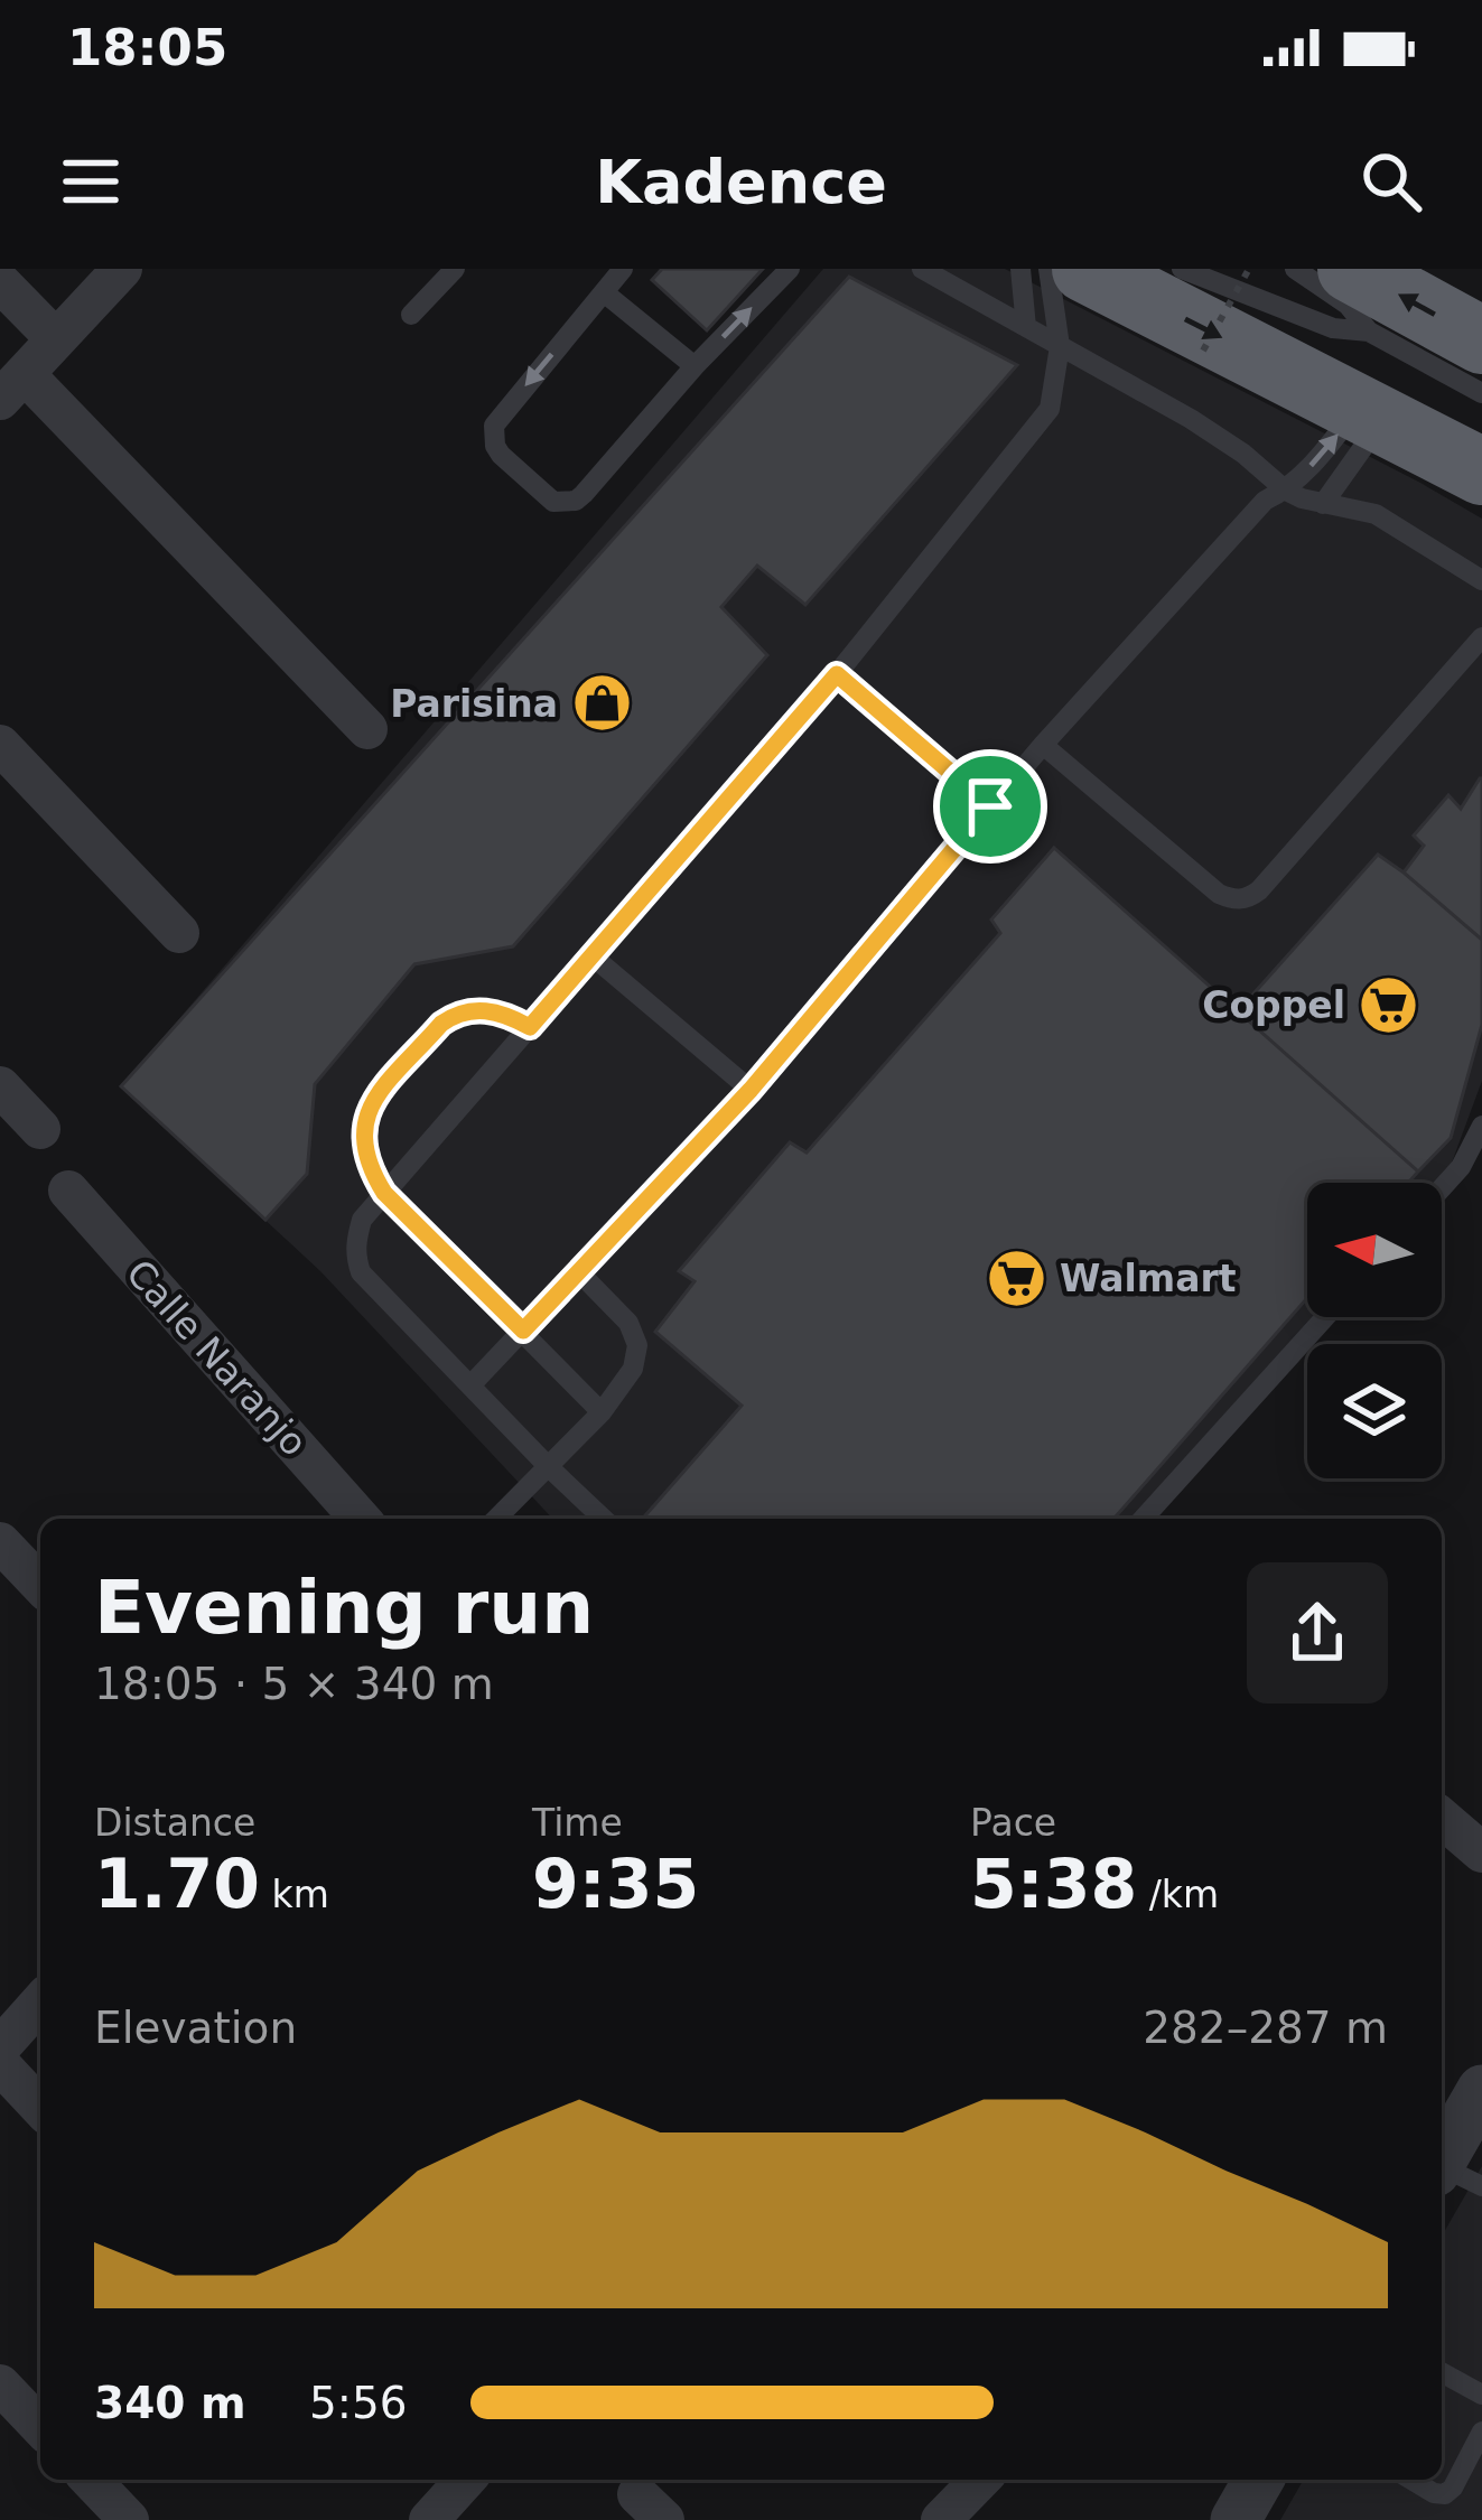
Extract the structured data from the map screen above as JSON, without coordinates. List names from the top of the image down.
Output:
{
  "streets": {
    "street": ["Calle Naranjo"]
  },
  "places": {
    "shop": ["Parisina"],
    "supermarket": ["Coppel", "Walmart"]
  },
  "north": "left",
  "page": {
    "status": "18:05",
    "header": "Kadence",
    "heading": ["Evening run", "18:05 · 5 × 340 m"],
    "stats": [
      ["Distance", "1.70 km"],
      ["Time", "9:35"],
      ["Pace", "5:38 /km"]
    ],
    "chart": ["Elevation", "282–287 m"],
    "list": [
      {
        "name": "340 m",
        "note": "5:56"
      }
    ]
  }
}
